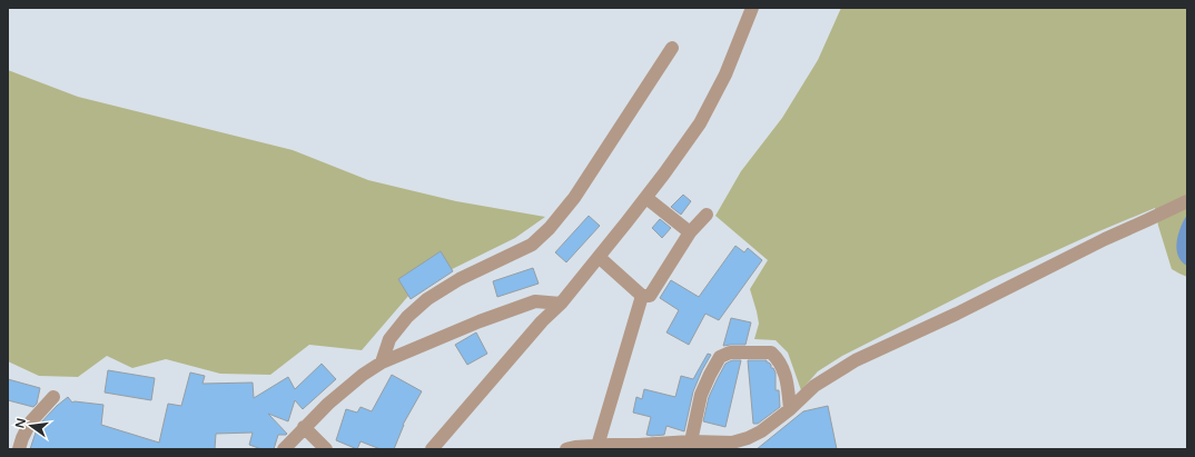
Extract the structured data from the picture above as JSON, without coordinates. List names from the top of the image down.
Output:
{
  "north": "left"
}
